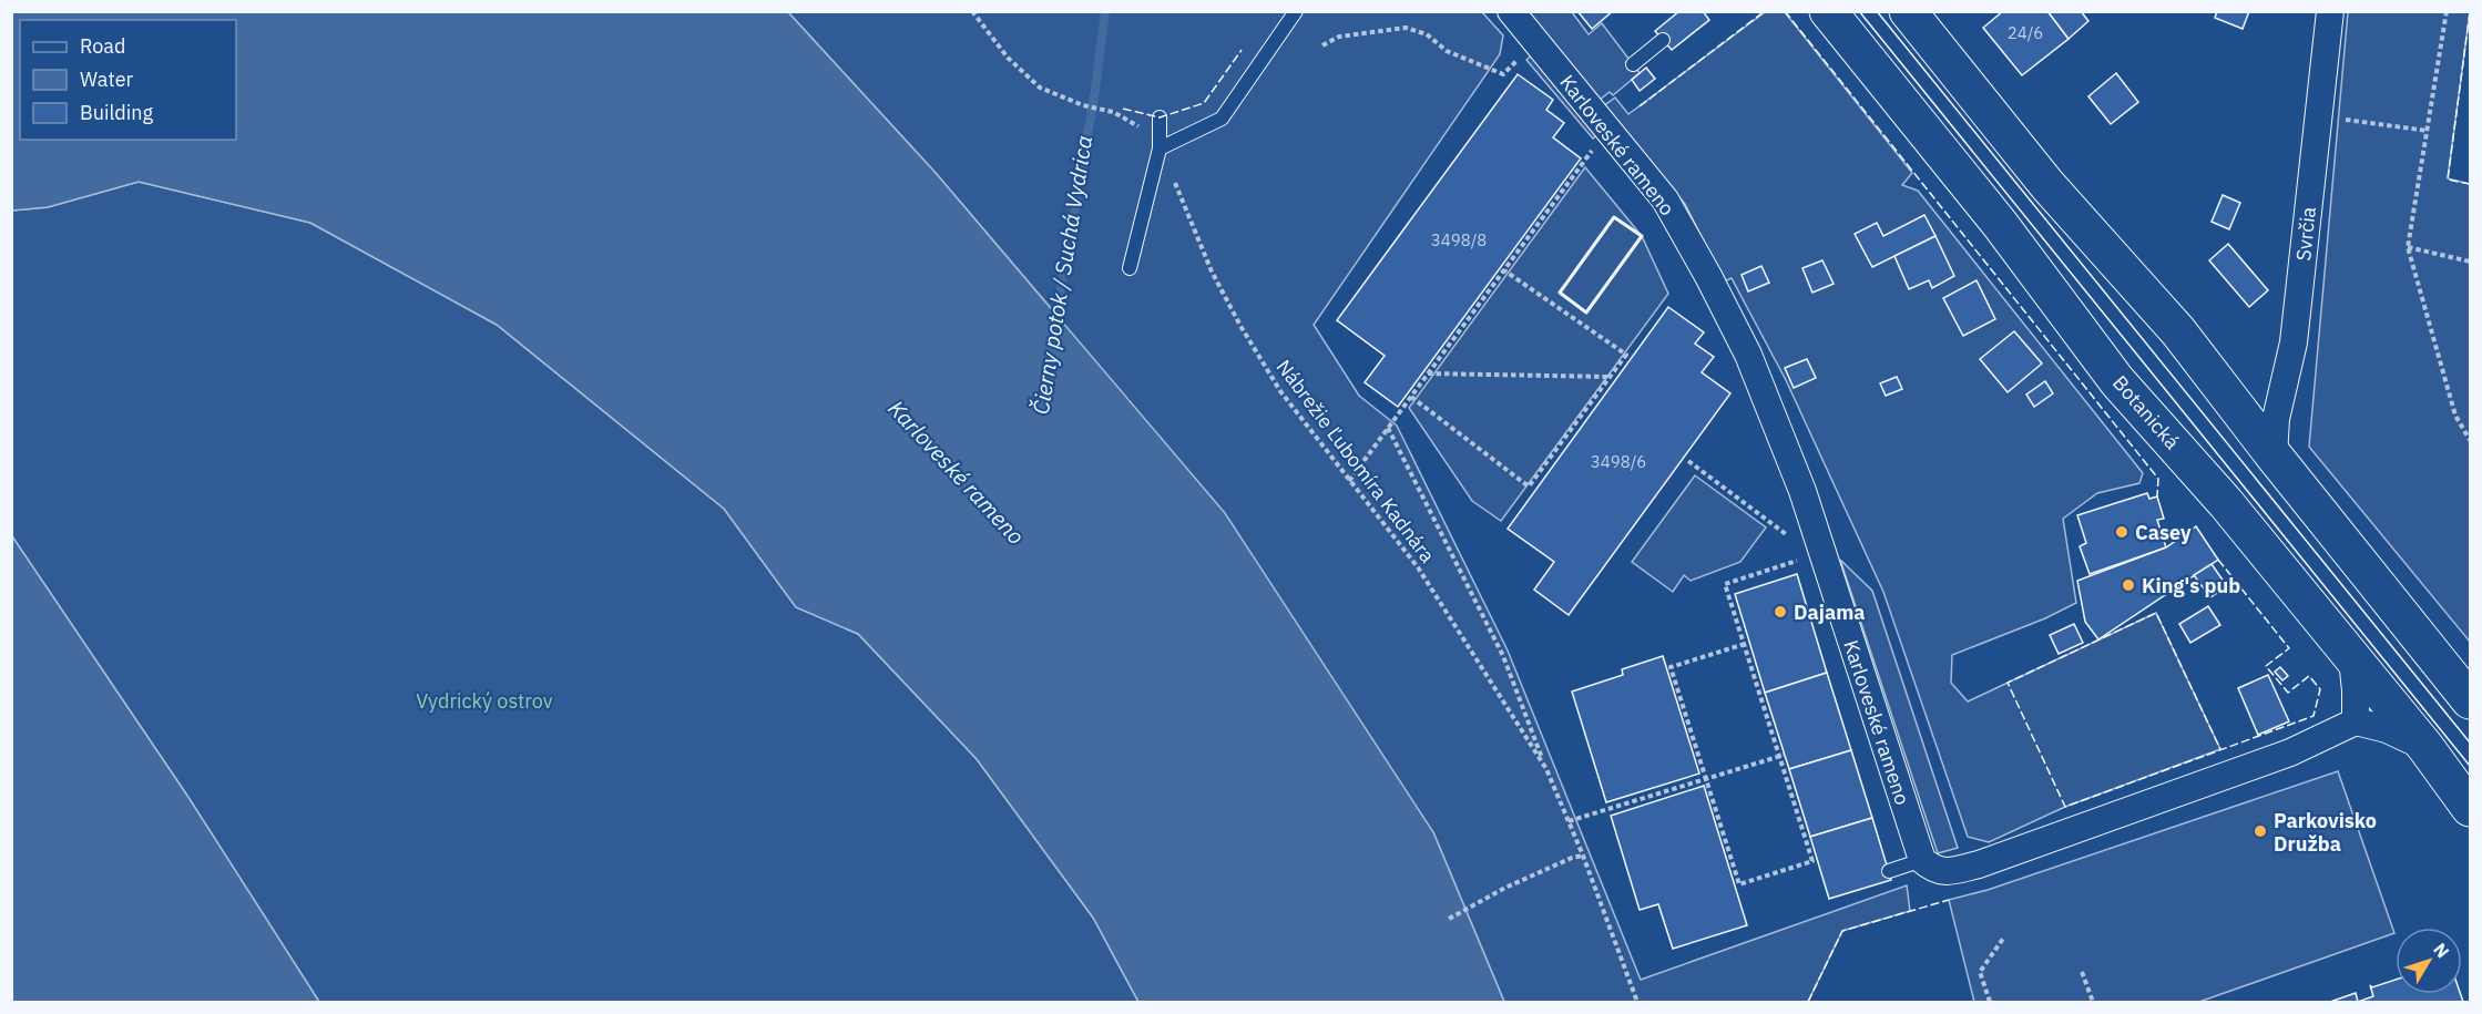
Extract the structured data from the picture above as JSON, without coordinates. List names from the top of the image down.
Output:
{
  "streets": {
    "main road": ["Botanická"],
    "street": ["Karloveské rameno", "Svrčia"],
    "path": ["Nábrežie Ľubomíra Kadnára"]
  },
  "water": ["Čierny potok / Suchá Vydrica", "Karloveské rameno"],
  "parks": ["Vydrický ostrov"],
  "places": [
    "Casey",
    "King's pub",
    "Dajama",
    "Parkovisko Družba"
  ],
  "house_numbers": ["24/6", "3498/8", "3498/6"],
  "legend": ["Road", "Water", "Building"],
  "north": "top right"
}
